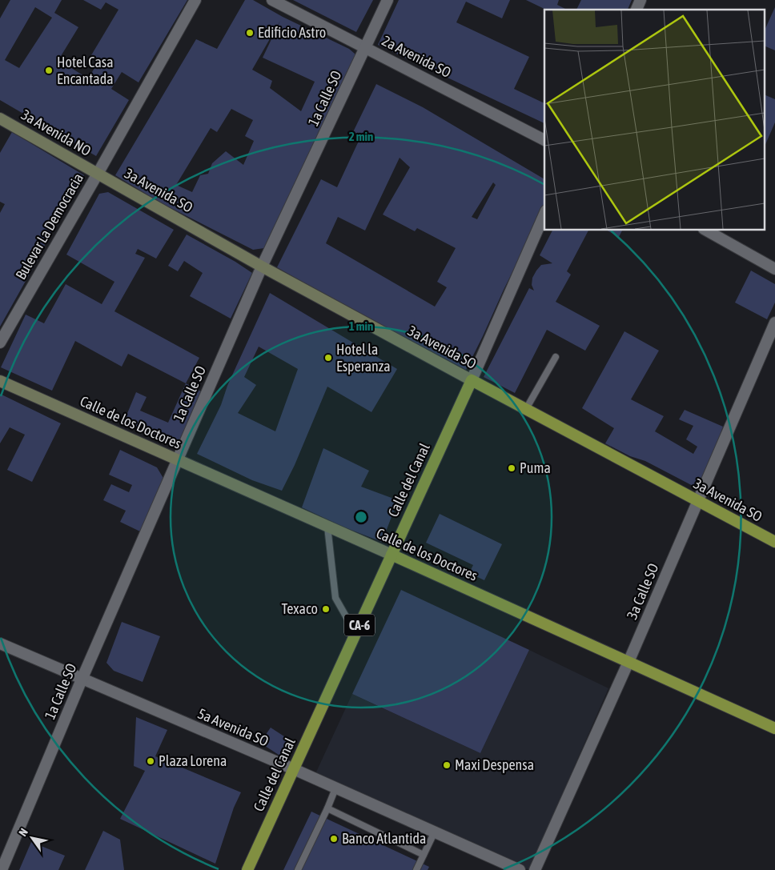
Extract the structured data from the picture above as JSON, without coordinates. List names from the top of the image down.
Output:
{
  "streets": {
    "highway": [
      "3a Avenida SO",
      "Calle de los Doctores",
      "Calle del Canal",
      "CA-6"
    ],
    "main road": ["3a Avenida NO"],
    "street": [
      "2a Avenida SO",
      "1a Calle SO",
      "Bulevar La Democracia",
      "3a Calle SO",
      "5a Avenida SO"
    ]
  },
  "crossings": [
    ["2a Avenida SO", "1a Calle SO"],
    ["1a Calle SO", "3a Avenida SO"],
    ["1a Calle SO", "Calle de los Doctores"],
    ["1a Calle SO", "5a Avenida SO"],
    ["3a Avenida NO", "3a Avenida SO"],
    ["3a Avenida NO", "Bulevar La Democracia"],
    ["3a Avenida SO", "Bulevar La Democracia"],
    ["3a Avenida SO", "Calle del Canal"],
    ["3a Avenida SO", "3a Calle SO"],
    ["Calle de los Doctores", "Calle del Canal"],
    ["Calle de los Doctores", "3a Calle SO"],
    ["Calle del Canal", "5a Avenida SO"]
  ],
  "places": [
    "Edificio Astro",
    "Hotel Casa Encantada",
    "Hotel la Esperanza",
    "Puma",
    "Texaco",
    "Plaza Lorena",
    "Maxi Despensa",
    "Banco Atlantida"
  ],
  "north": "top left",
  "rings": ["2 min", "1 min"]
}
